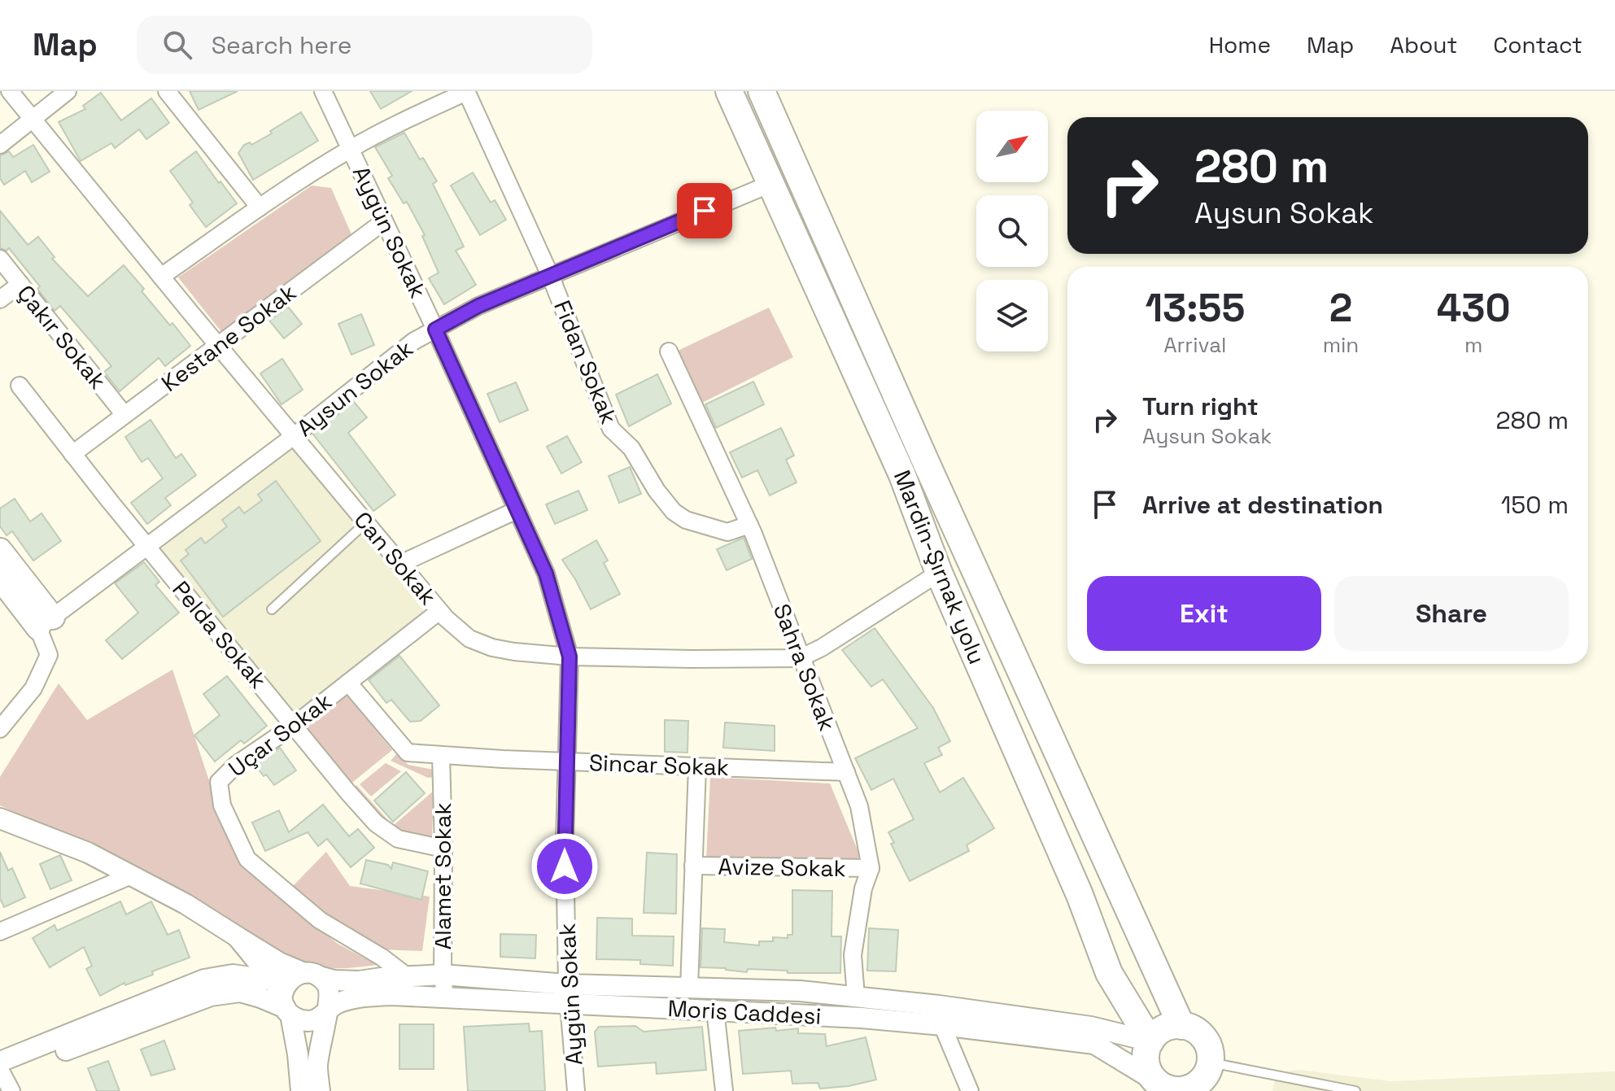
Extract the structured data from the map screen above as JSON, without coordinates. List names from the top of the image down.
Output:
{
  "streets": {
    "highway": ["Mardin-Şırnak yolu"],
    "street": [
      "Aygün Sokak",
      "Çakır Sokak",
      "Kestane Sokak",
      "Fidan Sokak",
      "Aysun Sokak",
      "Can Sokak",
      "Pelda Sokak",
      "Sahra Sokak",
      "Uçar Sokak",
      "Sincar Sokak",
      "Avize Sokak",
      "Alamet Sokak",
      "Moris Caddesi"
    ]
  },
  "crossings": [
    ["Aygün Sokak", "Kestane Sokak"],
    ["Aygün Sokak", "Aysun Sokak"],
    ["Aygün Sokak", "Can Sokak"],
    ["Aygün Sokak", "Sincar Sokak"],
    ["Aygün Sokak", "Moris Caddesi"],
    ["Çakır Sokak", "Kestane Sokak"],
    ["Kestane Sokak", "Can Sokak"],
    ["Kestane Sokak", "Pelda Sokak"],
    ["Fidan Sokak", "Aysun Sokak"],
    ["Fidan Sokak", "Sahra Sokak"],
    ["Aysun Sokak", "Can Sokak"],
    ["Aysun Sokak", "Mardin-Şırnak yolu"],
    ["Aysun Sokak", "Pelda Sokak"],
    ["Can Sokak", "Mardin-Şırnak yolu"],
    ["Can Sokak", "Sahra Sokak"],
    ["Can Sokak", "Uçar Sokak"],
    ["Mardin-Şırnak yolu", "Moris Caddesi"],
    ["Pelda Sokak", "Uçar Sokak"],
    ["Pelda Sokak", "Alamet Sokak"],
    ["Sahra Sokak", "Sincar Sokak"],
    ["Sahra Sokak", "Avize Sokak"],
    ["Sahra Sokak", "Moris Caddesi"],
    ["Uçar Sokak", "Sincar Sokak"],
    ["Uçar Sokak", "Moris Caddesi"],
    ["Sincar Sokak", "Alamet Sokak"],
    ["Alamet Sokak", "Moris Caddesi"]
  ],
  "north": "top right",
  "page": {
    "header": "Map",
    "search": "Search here",
    "nav": [
      "Home",
      "Map",
      "About",
      "Contact"
    ],
    "turn": ["280 m", "Aysun Sokak"],
    "eta": [
      "13:55",
      "Arrival",
      "2",
      "min",
      "430",
      "m"
    ],
    "list": [
      {
        "name": "Turn right",
        "note": "Aysun Sokak",
        "value": "280 m"
      },
      {
        "name": "Arrive at destination",
        "value": "150 m"
      }
    ],
    "buttons": ["Exit", "Share"]
  }
}
